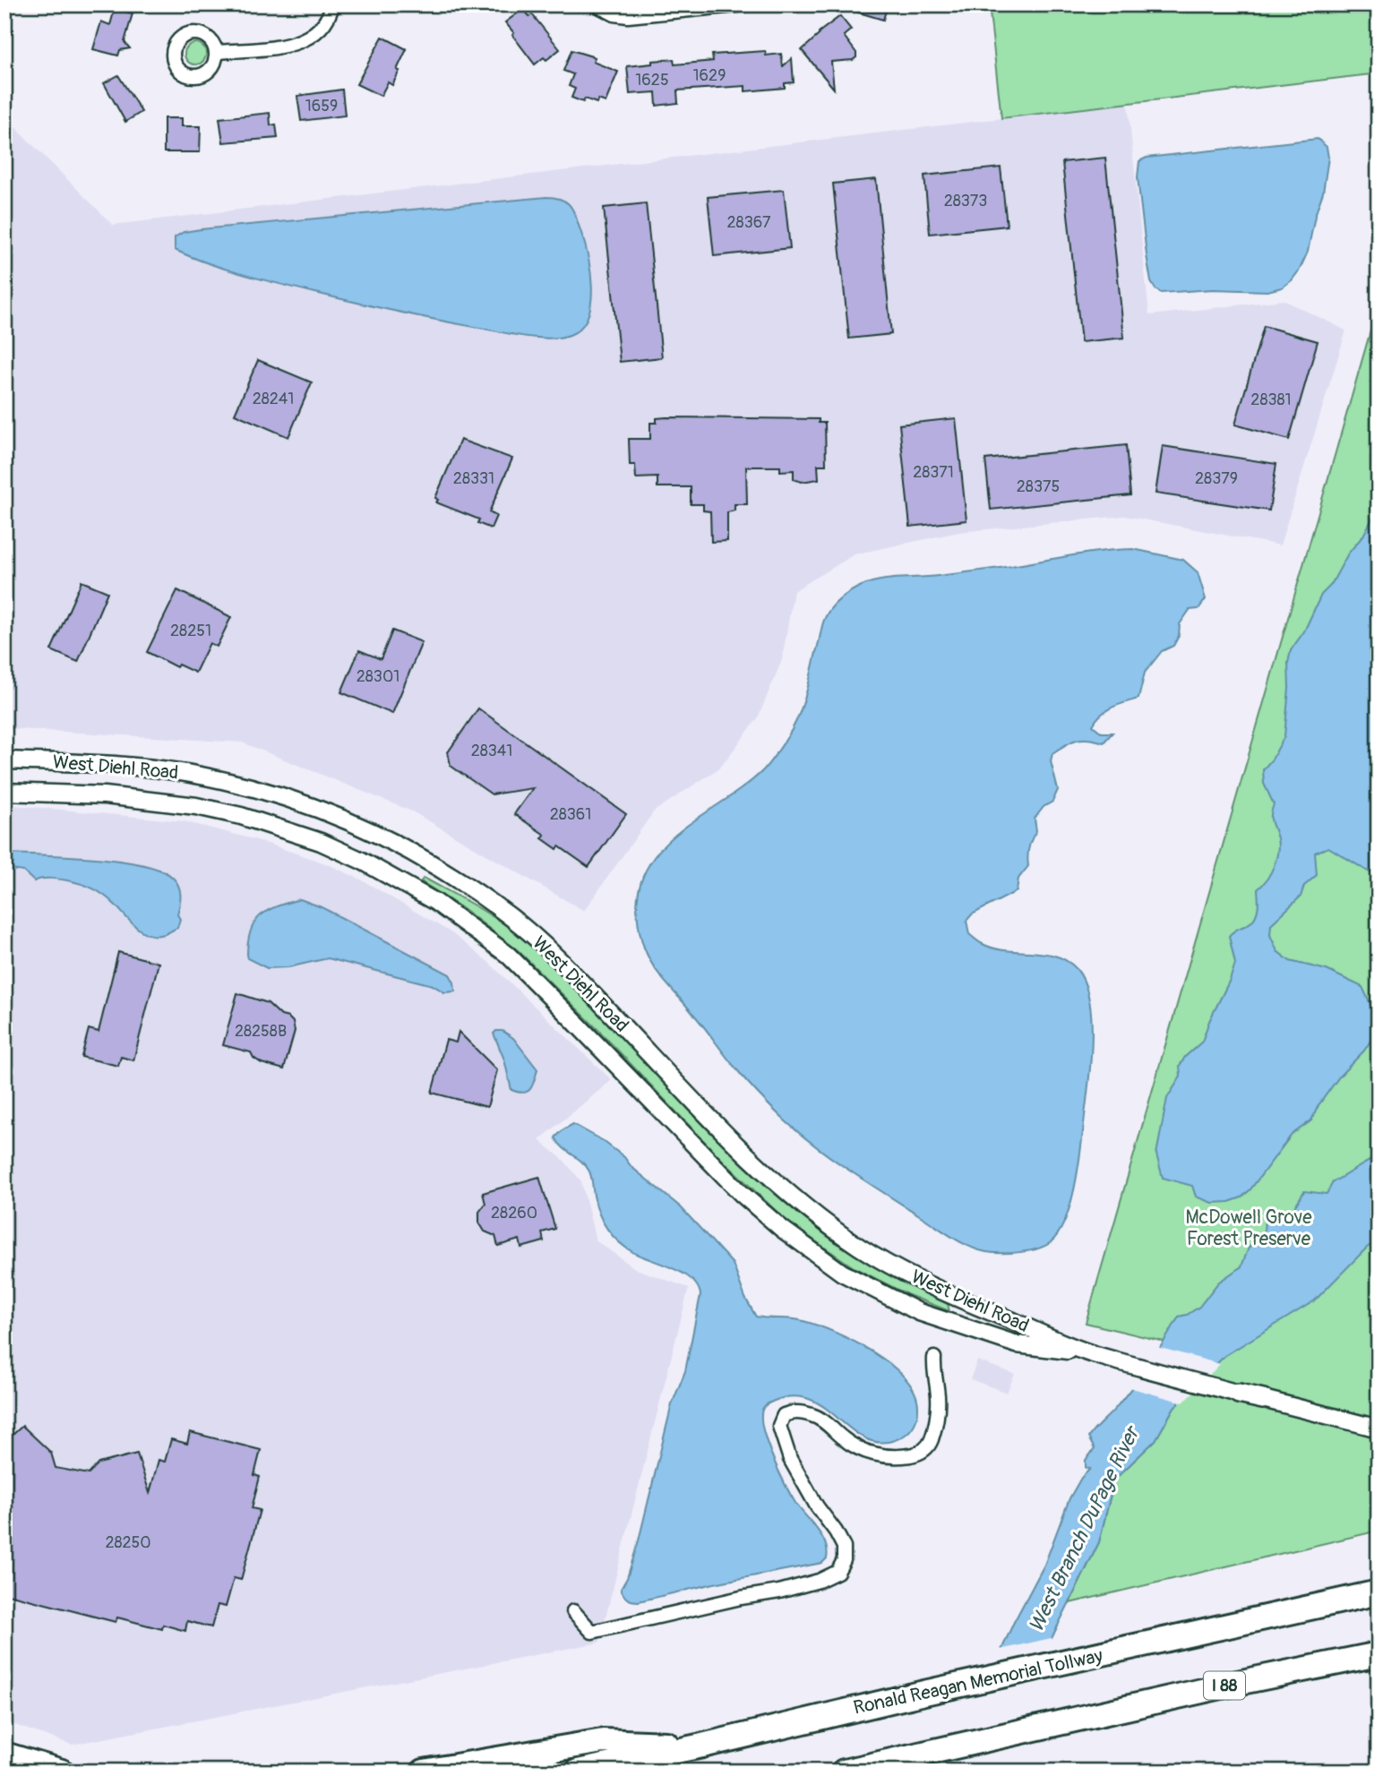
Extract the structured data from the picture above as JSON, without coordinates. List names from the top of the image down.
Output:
{
  "streets": {
    "highway": ["Ronald Reagan Memorial Tollway", "I 88"],
    "main road": ["West Diehl Road"]
  },
  "water": ["West Branch DuPage River"],
  "parks": ["McDowell Grove Forest Preserve"],
  "house_numbers": [
    "1629",
    "1625",
    "1659",
    "28373",
    "28367",
    "28241",
    "28381",
    "28371",
    "28331",
    "28379",
    "28375",
    "28251",
    "28301",
    "28341",
    "28361",
    "28258B",
    "28260",
    "28250"
  ]
}
